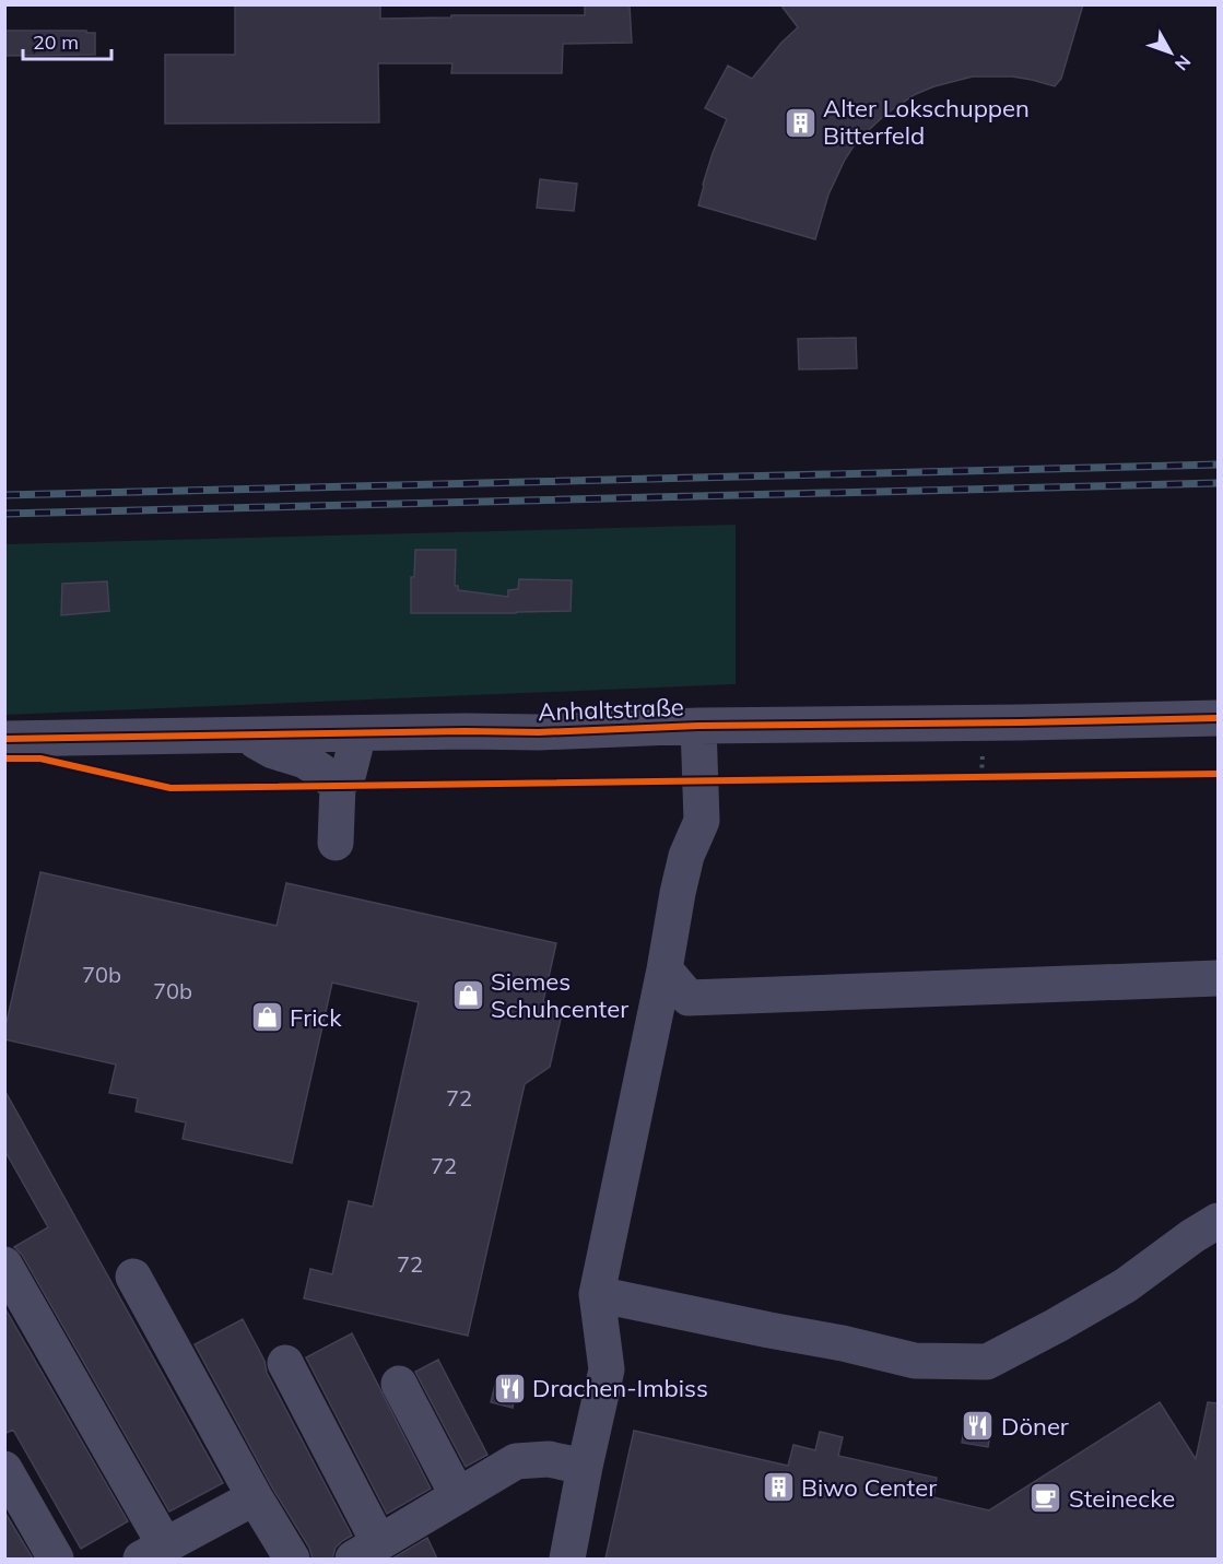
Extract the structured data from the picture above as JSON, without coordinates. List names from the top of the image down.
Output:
{
  "streets": {
    "street": ["Anhaltstraße"]
  },
  "places": {
    "building": ["Alter Lokschuppen Bitterfeld", "Biwo Center"],
    "shop": ["Siemes Schuhcenter", "Frick"],
    "restaurant": ["Drachen-Imbiss", "Döner"],
    "cafe": ["Steinecke"]
  },
  "house_numbers": [
    "70b",
    "70b",
    "72",
    "72",
    "72"
  ],
  "scale_bar": "20 m",
  "north": "bottom right"
}
